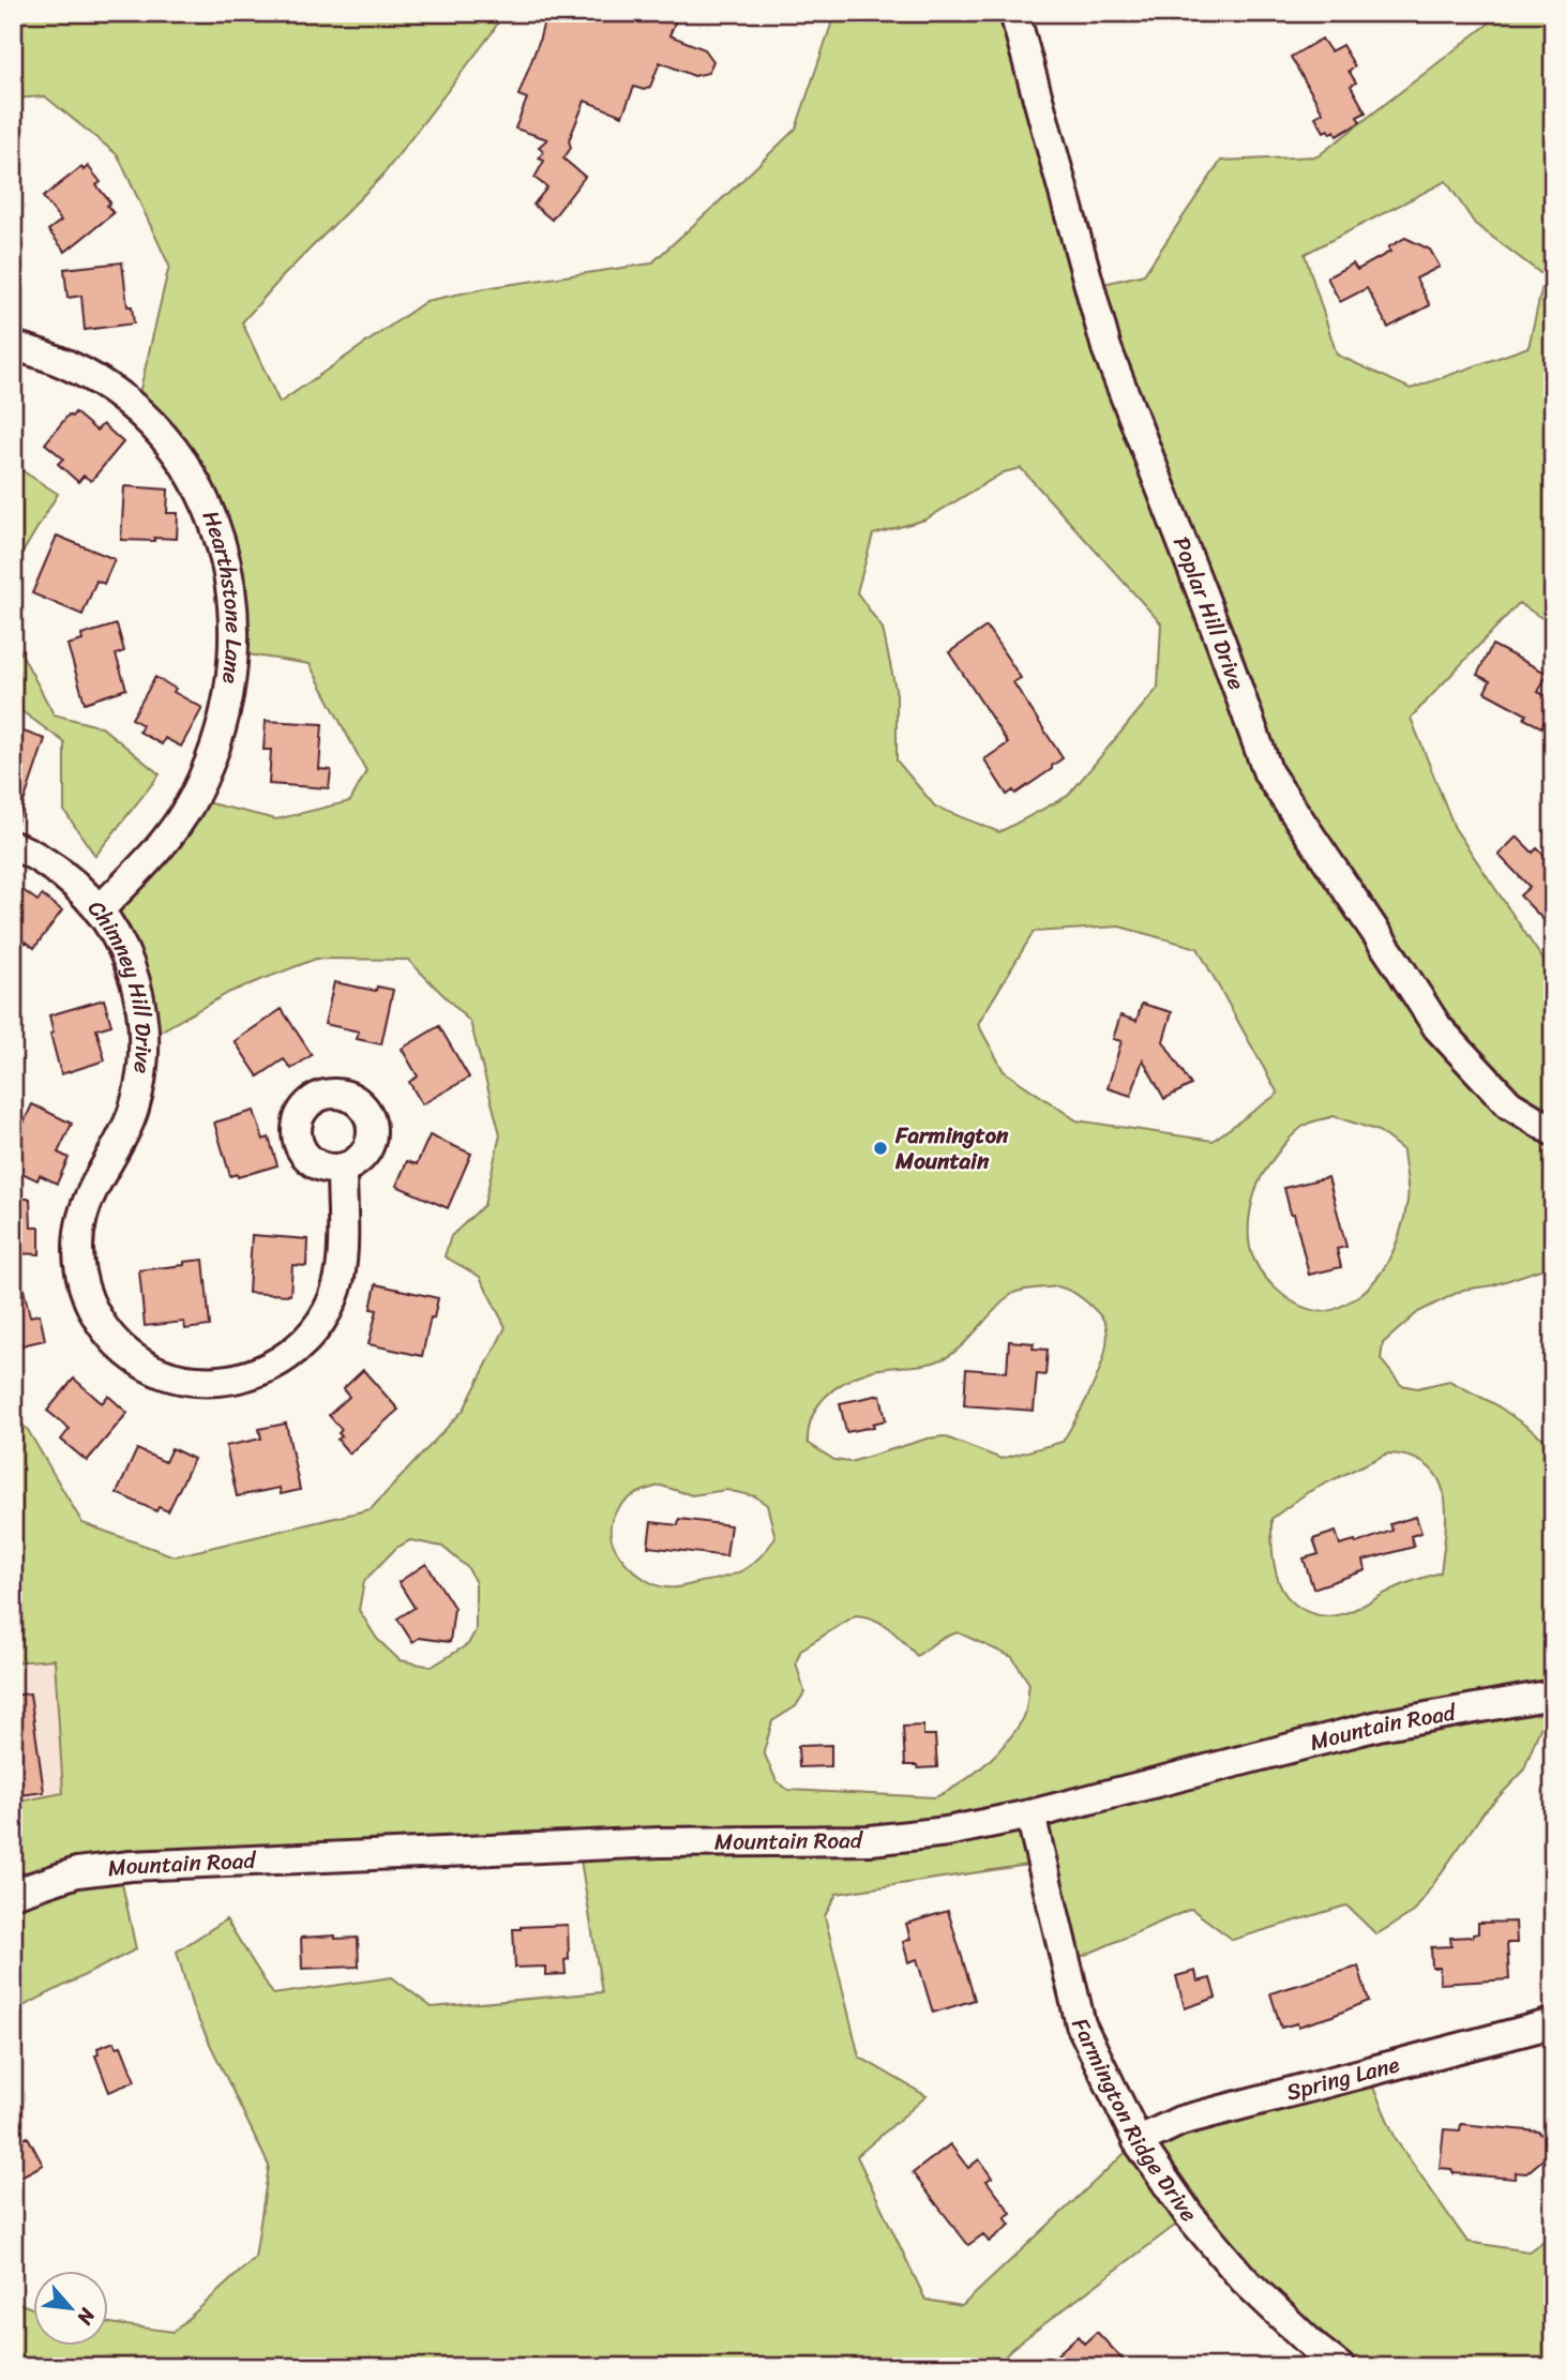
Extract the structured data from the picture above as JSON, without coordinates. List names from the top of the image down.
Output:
{
  "streets": {
    "street": [
      "Hearthstone Lane",
      "Poplar Hill Drive",
      "Chimney Hill Drive",
      "Mountain Road",
      "Spring Lane",
      "Farmington Ridge Drive"
    ]
  },
  "crossings": [
    ["Hearthstone Lane", "Chimney Hill Drive"],
    ["Mountain Road", "Farmington Ridge Drive"],
    ["Spring Lane", "Farmington Ridge Drive"]
  ],
  "places": ["Farmington Mountain"],
  "north": "bottom right"
}
